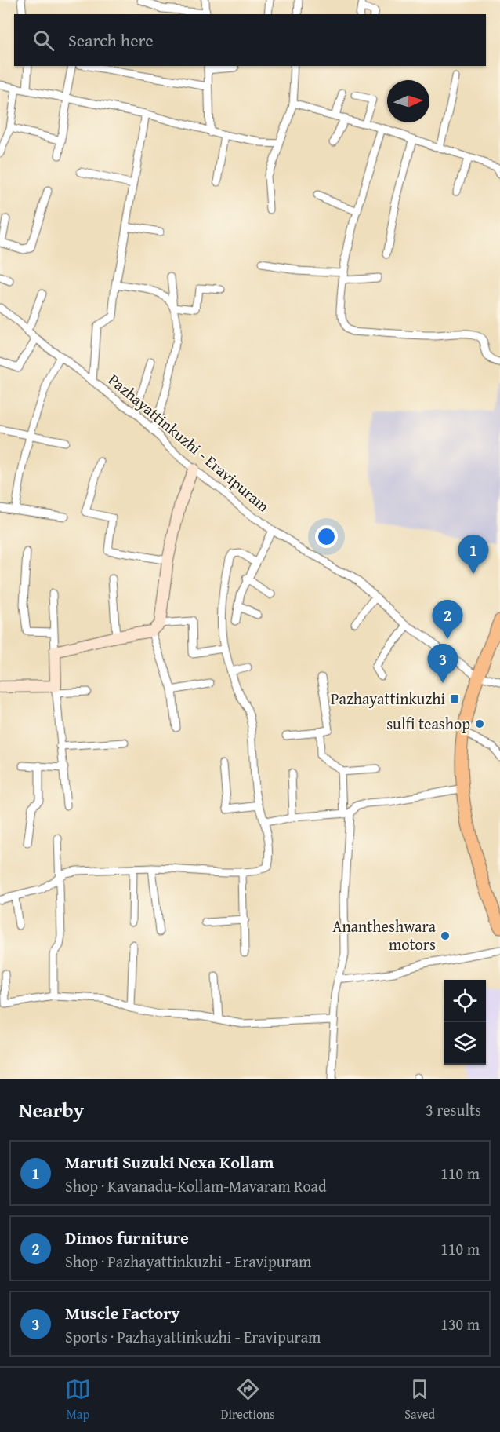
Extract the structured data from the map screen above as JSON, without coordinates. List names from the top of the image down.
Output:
{
  "streets": {
    "street": ["Pazhayattinkuzhi - Eravipuram"]
  },
  "places": {
    "transit": ["Pazhayattinkuzhi"],
    "other": ["sulfi teashop", "Anantheshwara motors"]
  },
  "north": "right",
  "page": {
    "search": "Search here",
    "pins": ["1", "2", "3"],
    "heading": ["Nearby", "3 results"],
    "list": [
      {
        "mark": "1",
        "name": "Maruti Suzuki Nexa Kollam",
        "note": "Shop · Kavanadu-Kollam-Mavaram Road",
        "value": "110 m"
      },
      {
        "mark": "2",
        "name": "Dimos furniture",
        "note": "Shop · Pazhayattinkuzhi - Eravipuram",
        "value": "110 m"
      },
      {
        "mark": "3",
        "name": "Muscle Factory",
        "note": "Sports · Pazhayattinkuzhi - Eravipuram",
        "value": "130 m"
      }
    ],
    "nav": ["Map", "Directions", "Saved"]
  }
}
